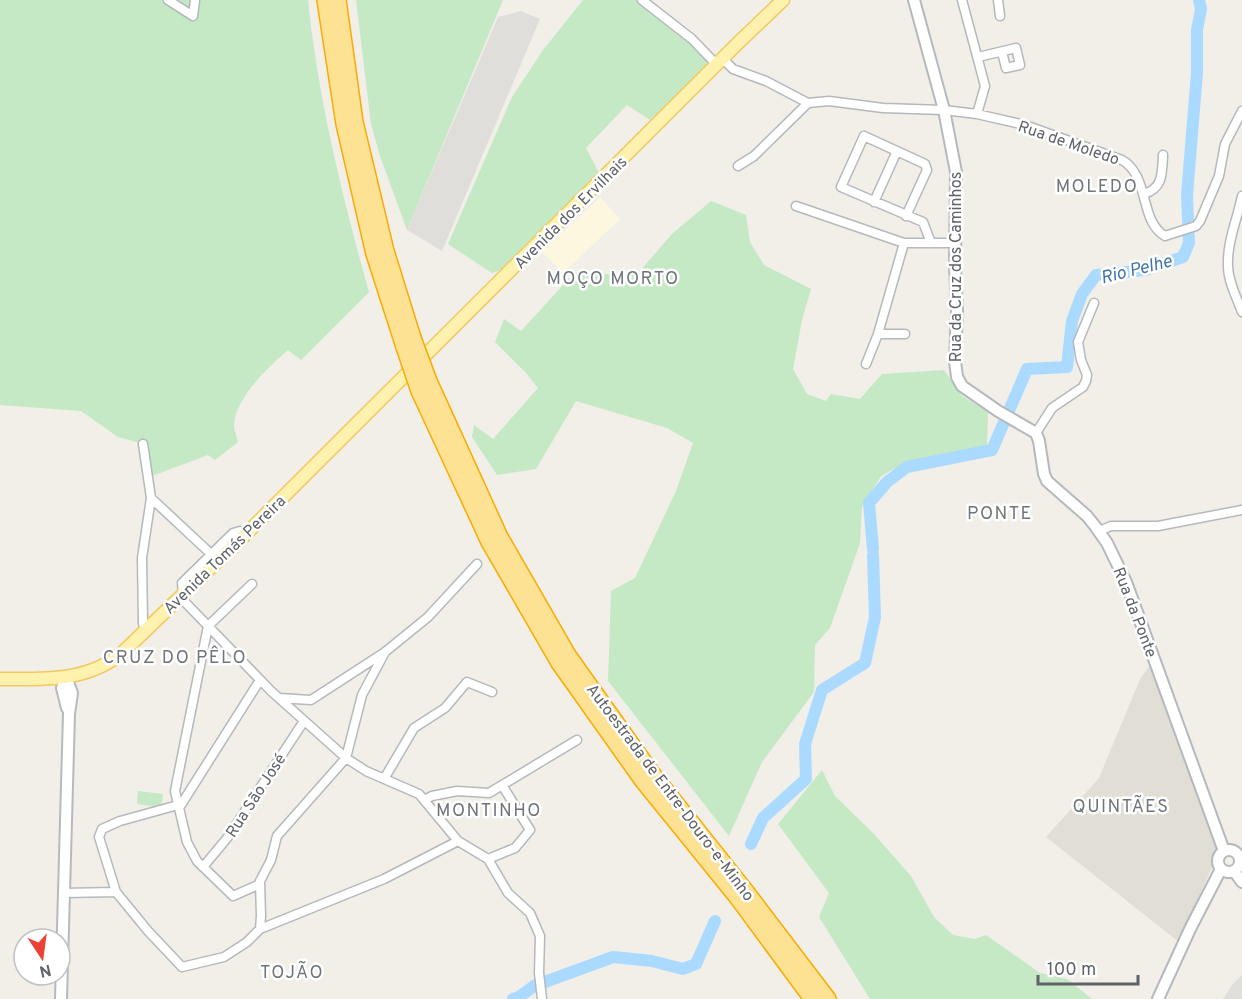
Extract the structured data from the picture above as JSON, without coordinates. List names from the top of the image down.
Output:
{
  "streets": {
    "highway": ["Autoestrada de Entre-Douro-e-Minho"],
    "main road": ["Avenida dos Ervilhais", "Avenida Tomás Pereira"],
    "street": [
      "Rua de Moledo",
      "Rua da Cruz dos Caminhos",
      "Rua da Ponte",
      "Rua São José"
    ]
  },
  "crossings": [
    ["Rua de Moledo", "Rua da Cruz dos Caminhos"],
    ["Avenida dos Ervilhais", "Avenida Tomás Pereira"],
    ["Rua da Cruz dos Caminhos", "Rua da Ponte"]
  ],
  "districts": [
    "MOLEDO",
    "MOÇO MORTO",
    "PONTE",
    "CRUZ DO PÊLO",
    "QUINTÃES",
    "MONTINHO",
    "TOJÃO"
  ],
  "water": ["Rio Pelhe"],
  "scale_bar": "100 m",
  "north": "bottom"
}
